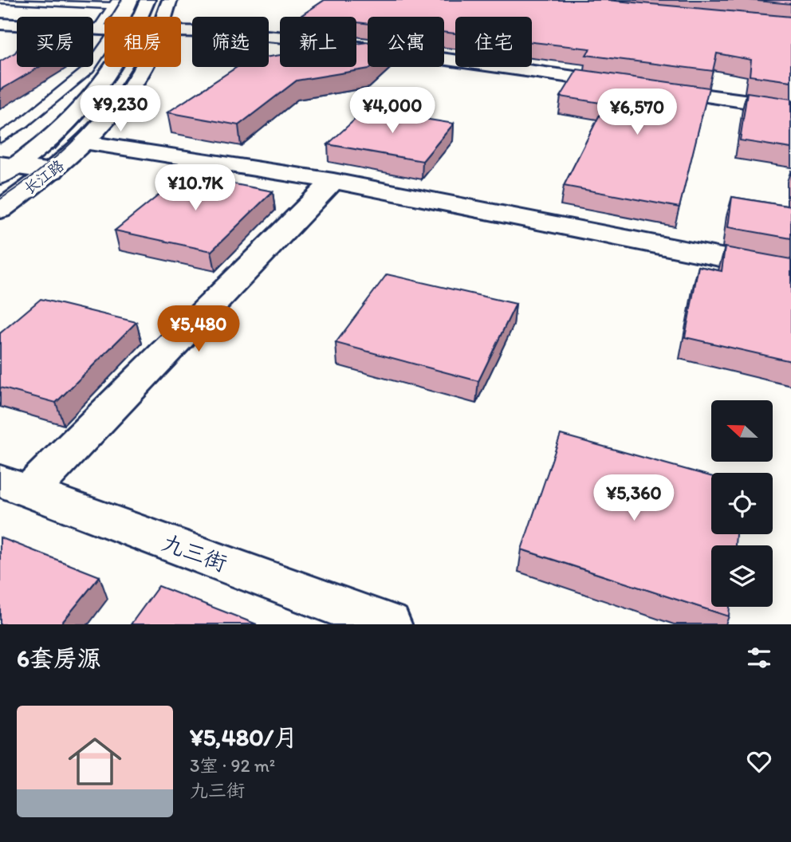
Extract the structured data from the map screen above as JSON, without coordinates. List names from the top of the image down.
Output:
{
  "streets": {
    "street": ["长江路", "九三街"]
  },
  "north": "left",
  "page": {
    "chip": [
      "买房",
      "租房",
      "筛选",
      "新上",
      "公寓",
      "住宅"
    ],
    "price": [
      "¥9,230",
      "¥4,000",
      "¥6,570",
      "¥10.7K",
      "¥5,480",
      "¥5,360"
    ],
    "heading": "6套房源",
    "list": [
      {
        "name": "¥5,480/月",
        "note": "3室 · 92 m² · 九三街"
      }
    ]
  }
}
